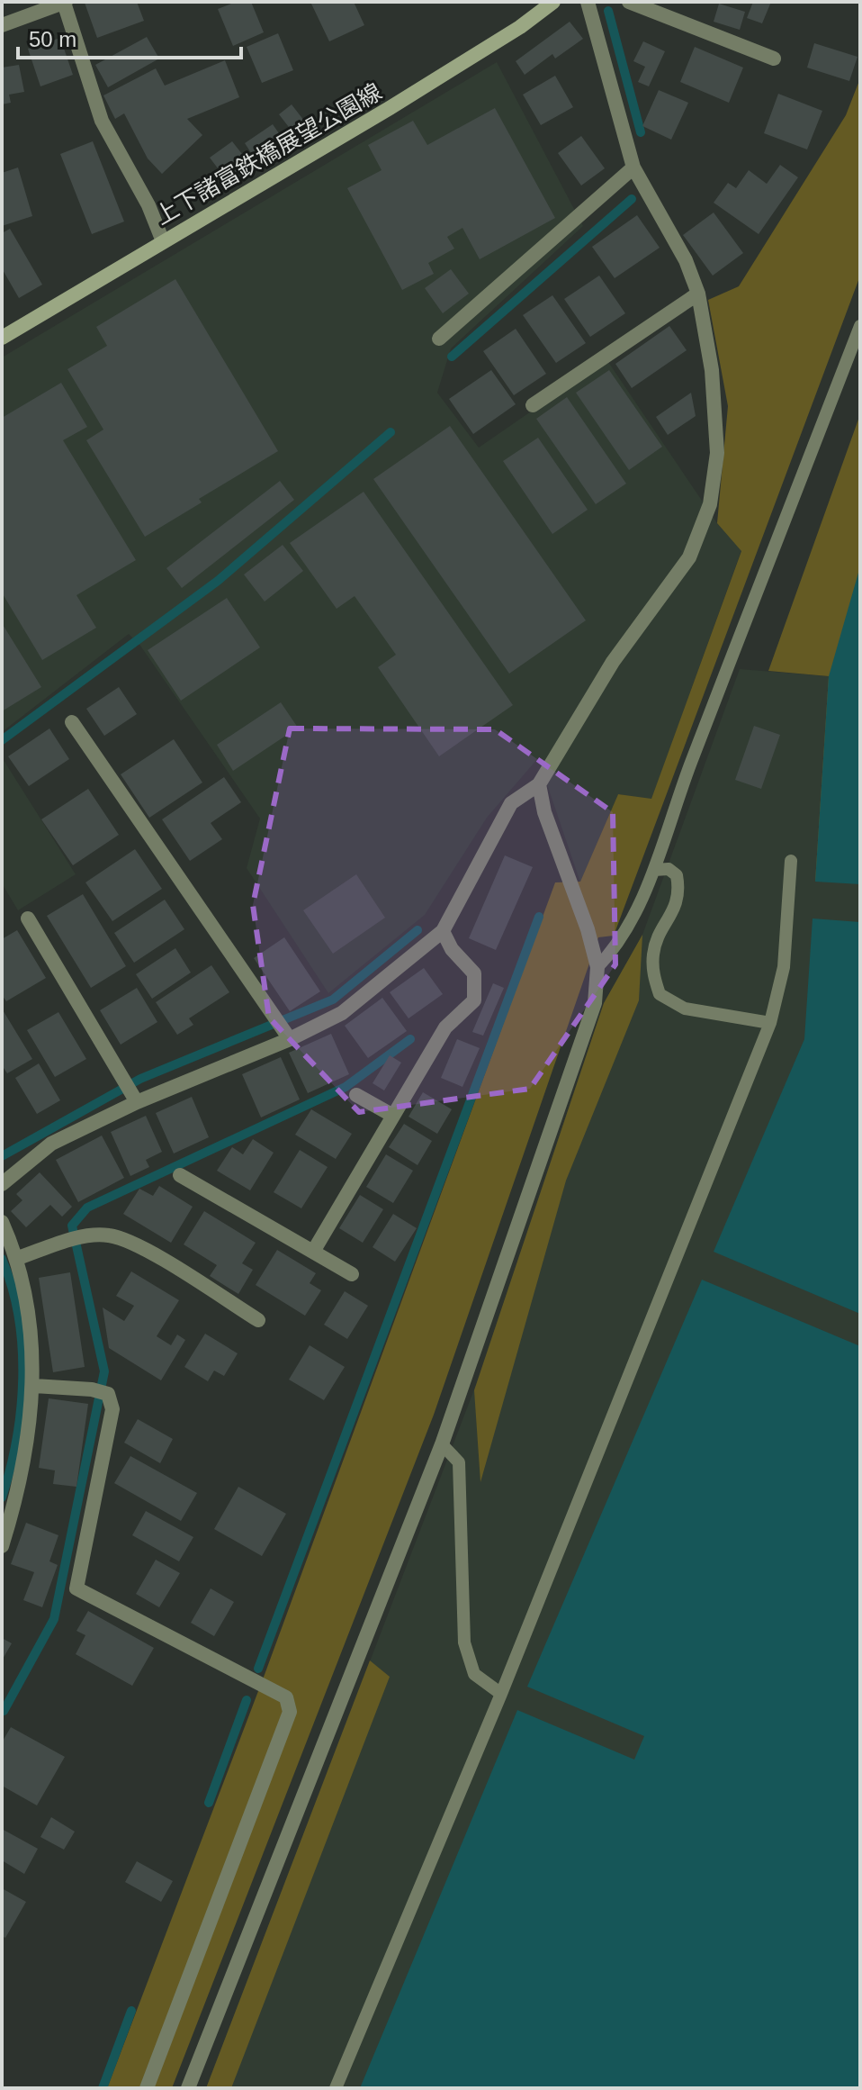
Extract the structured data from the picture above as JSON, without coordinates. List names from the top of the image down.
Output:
{
  "streets": {
    "street": ["上下諸富鉄橋展望公園線"]
  },
  "scale_bar": "50 m"
}
